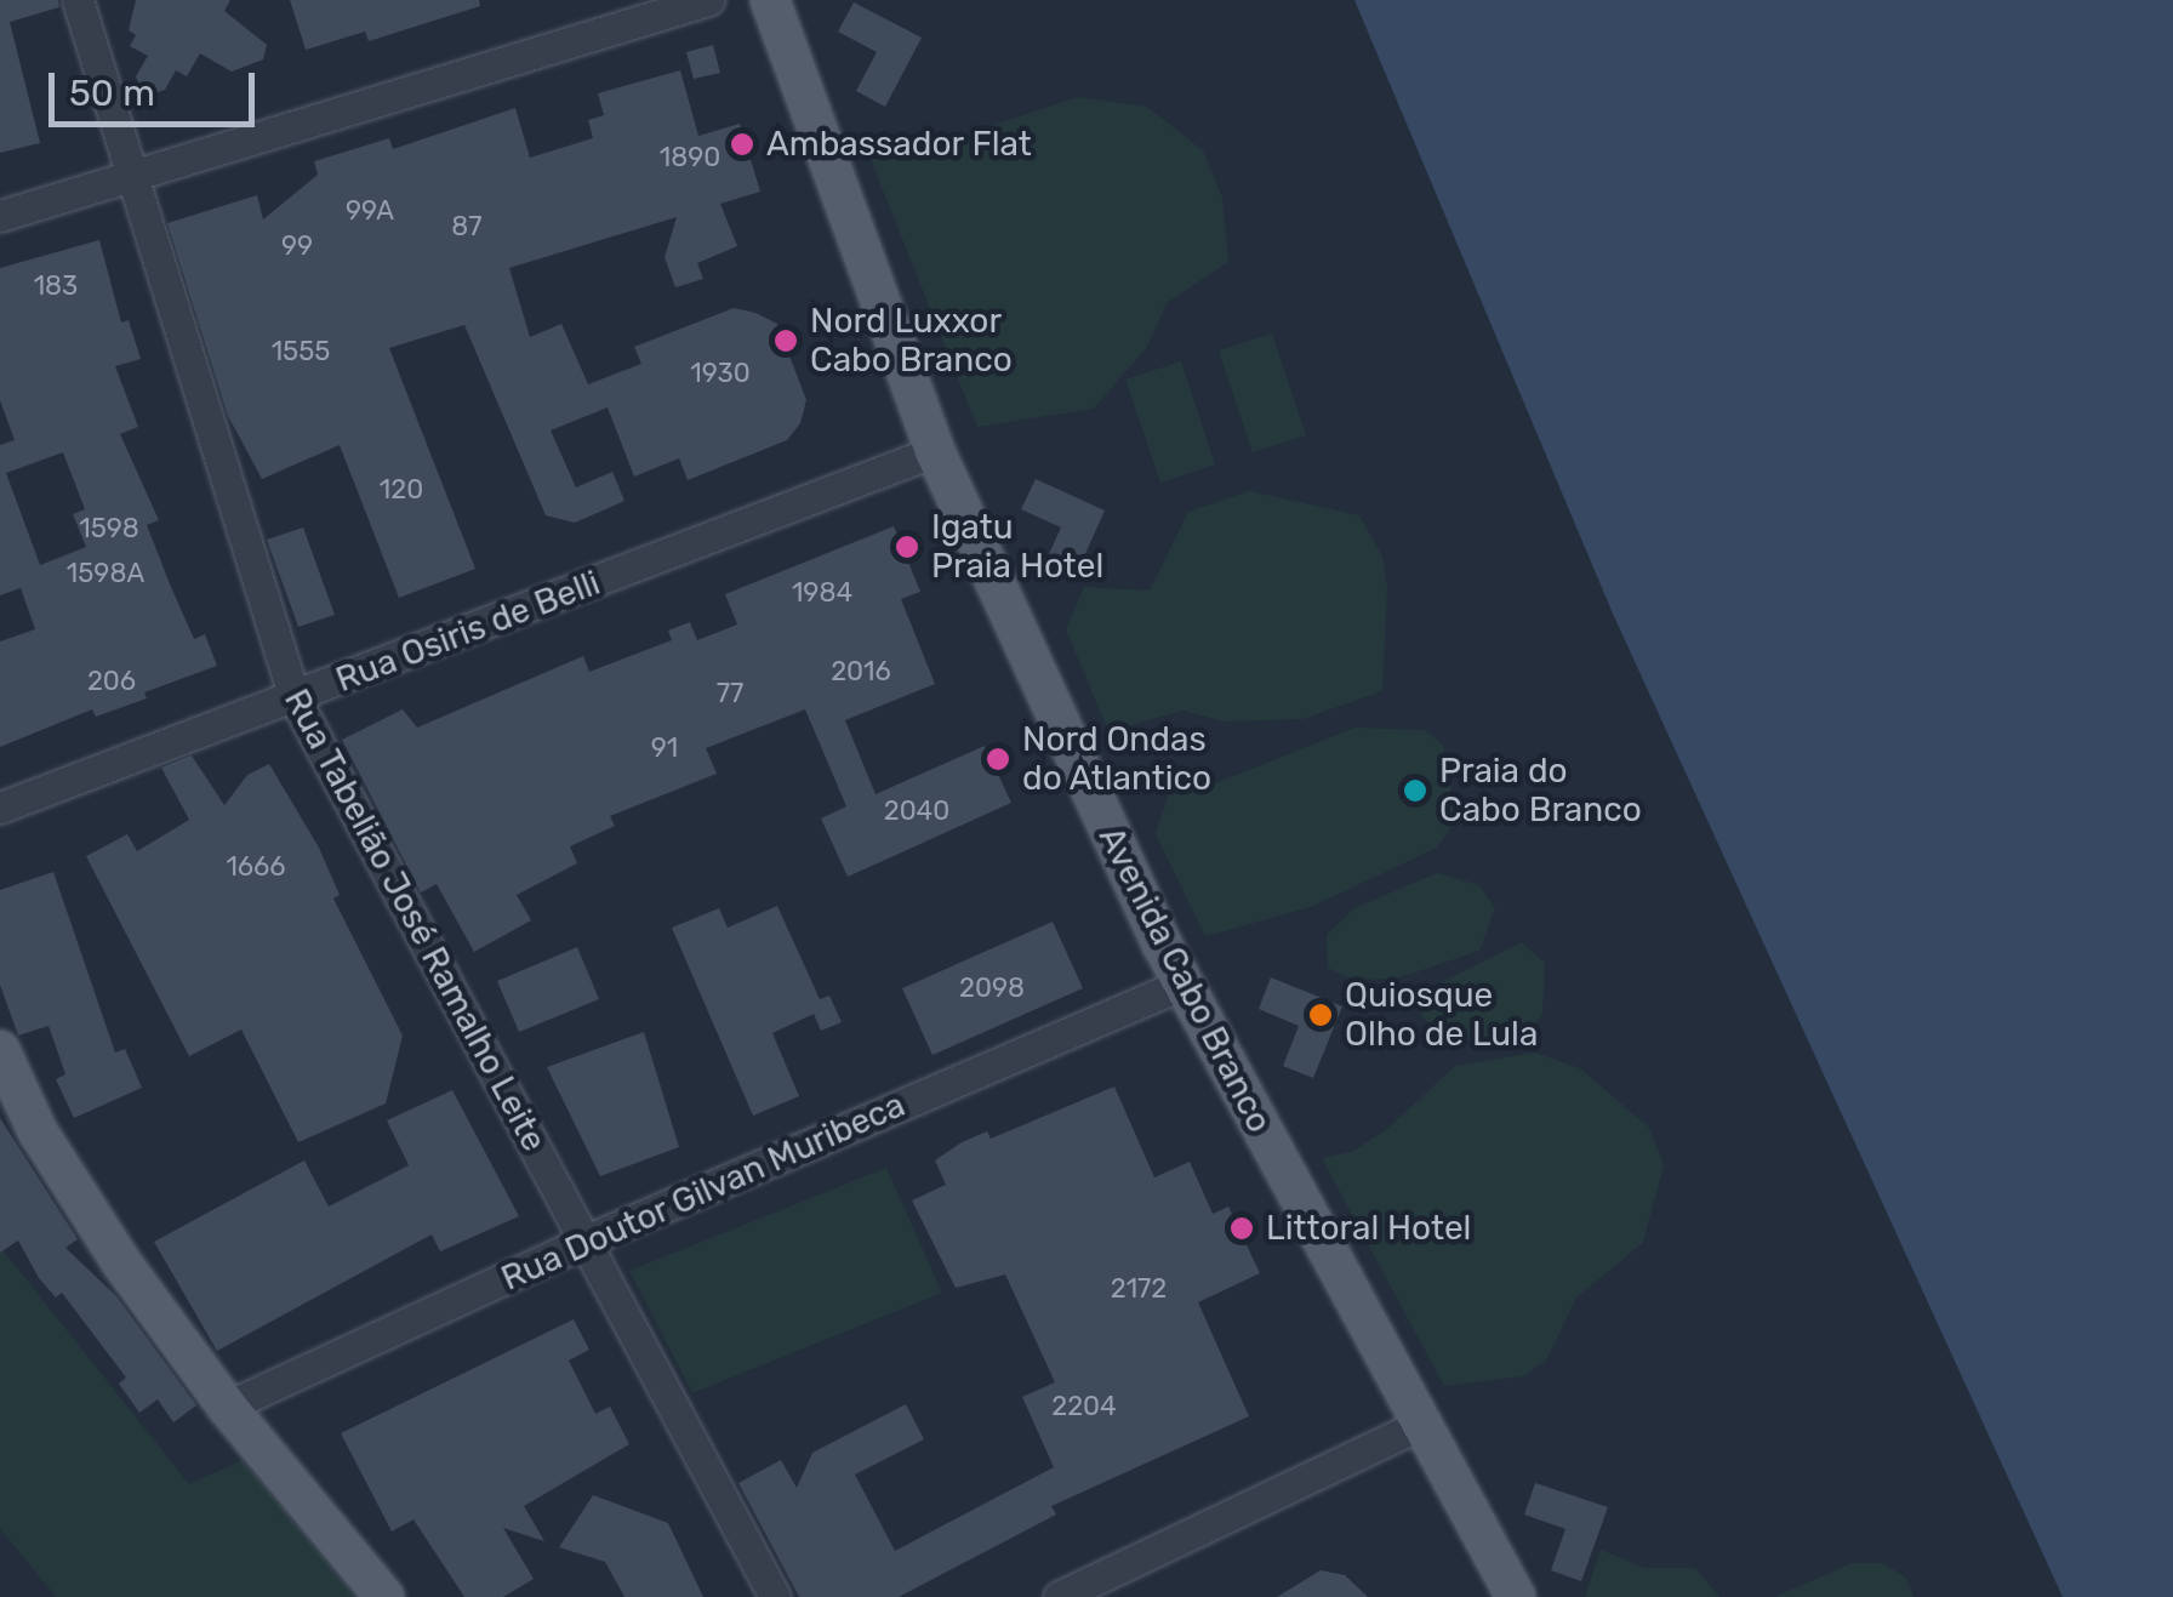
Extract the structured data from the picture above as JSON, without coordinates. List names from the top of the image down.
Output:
{
  "streets": {
    "main road": ["Avenida Cabo Branco"],
    "street": ["Rua Osiris de Belli", "Rua Tabelião José Ramalho Leite", "Rua Doutor Gilvan Muribeca"]
  },
  "crossings": [
    ["Rua Osiris de Belli", "Rua Tabelião José Ramalho Leite"],
    ["Rua Osiris de Belli", "Avenida Cabo Branco"],
    ["Rua Tabelião José Ramalho Leite", "Rua Doutor Gilvan Muribeca"],
    ["Avenida Cabo Branco", "Rua Doutor Gilvan Muribeca"]
  ],
  "places": [
    "Ambassador Flat",
    "Nord Luxxor Cabo Branco",
    "Igatu Praia Hotel",
    "Nord Ondas do Atlantico",
    "Praia do Cabo Branco",
    "Quiosque Olho de Lula",
    "Littoral Hotel"
  ],
  "house_numbers": [
    "1890",
    "99A",
    "87",
    "99",
    "183",
    "1555",
    "1930",
    "120",
    "1598",
    "1598A",
    "1984",
    "2016",
    "206",
    "77",
    "91",
    "2040",
    "1666",
    "2098",
    "2172",
    "2204"
  ],
  "scale_bar": "50 m"
}
